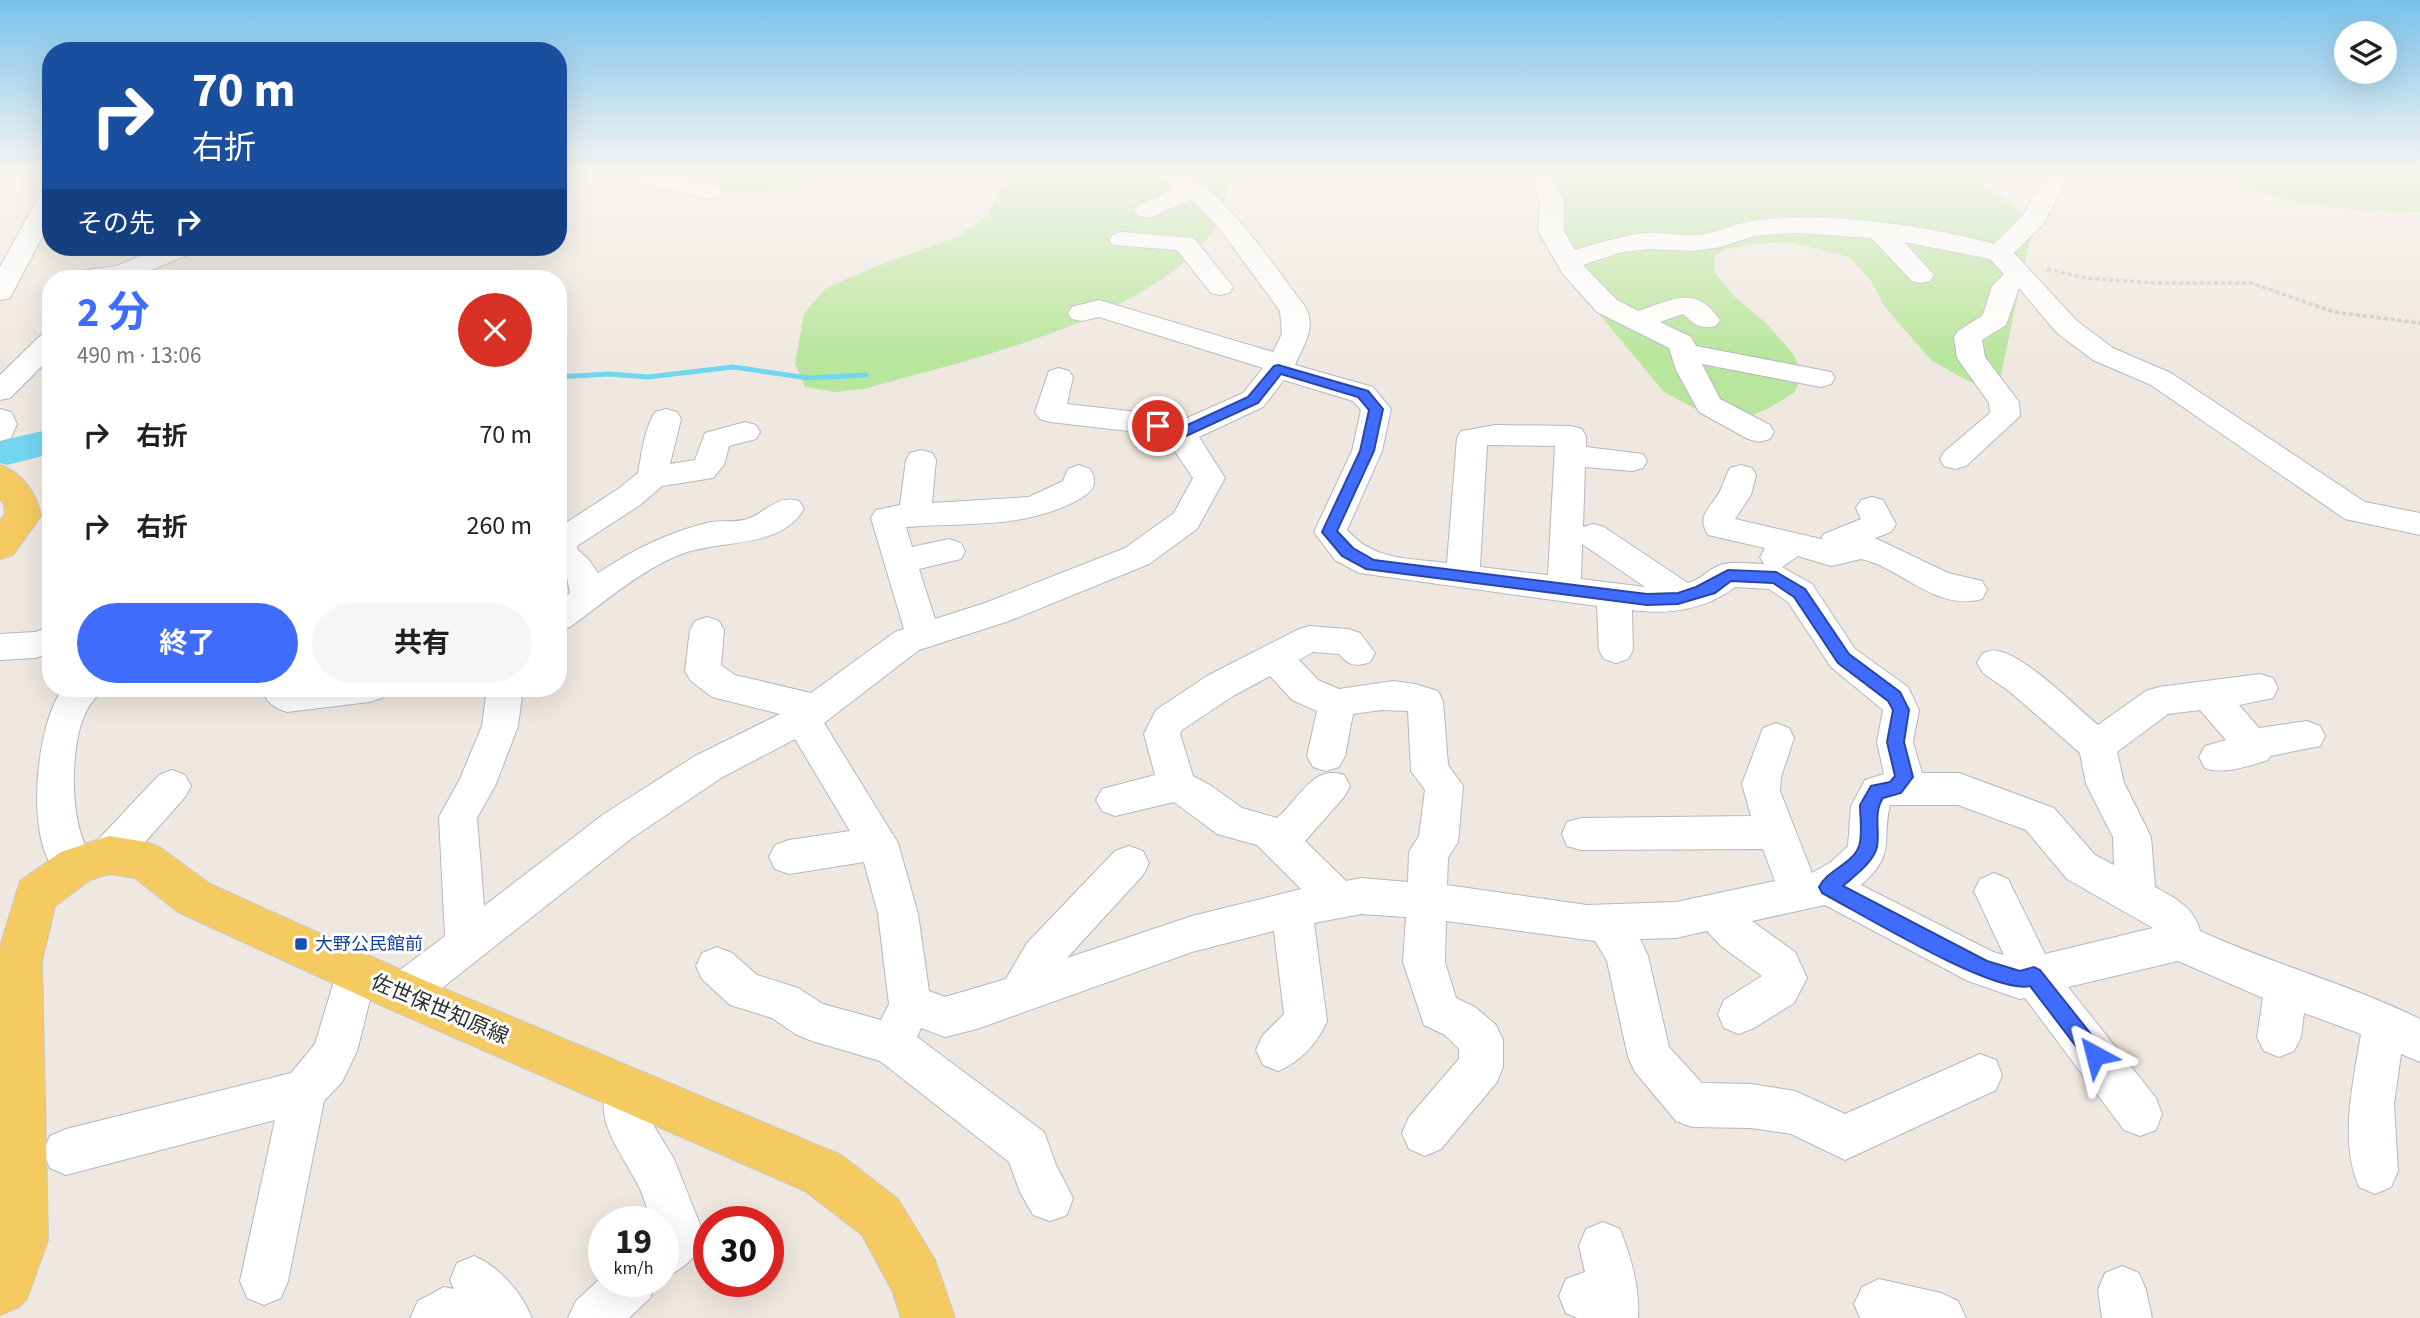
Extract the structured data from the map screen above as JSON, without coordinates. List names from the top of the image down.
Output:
{
  "streets": {
    "main road": ["佐世保世知原線"]
  },
  "places": {
    "transit": ["大野公民館前"]
  },
  "page": {
    "turn": ["70 m", "右折"],
    "then": "その先",
    "heading": ["2 分", "490 m · 13:06"],
    "list": [
      {
        "name": "右折",
        "value": "70 m"
      },
      {
        "name": "右折",
        "value": "260 m"
      }
    ],
    "buttons": ["終了", "共有"],
    "speed": "19 km/h",
    "limit": "30"
  }
}
